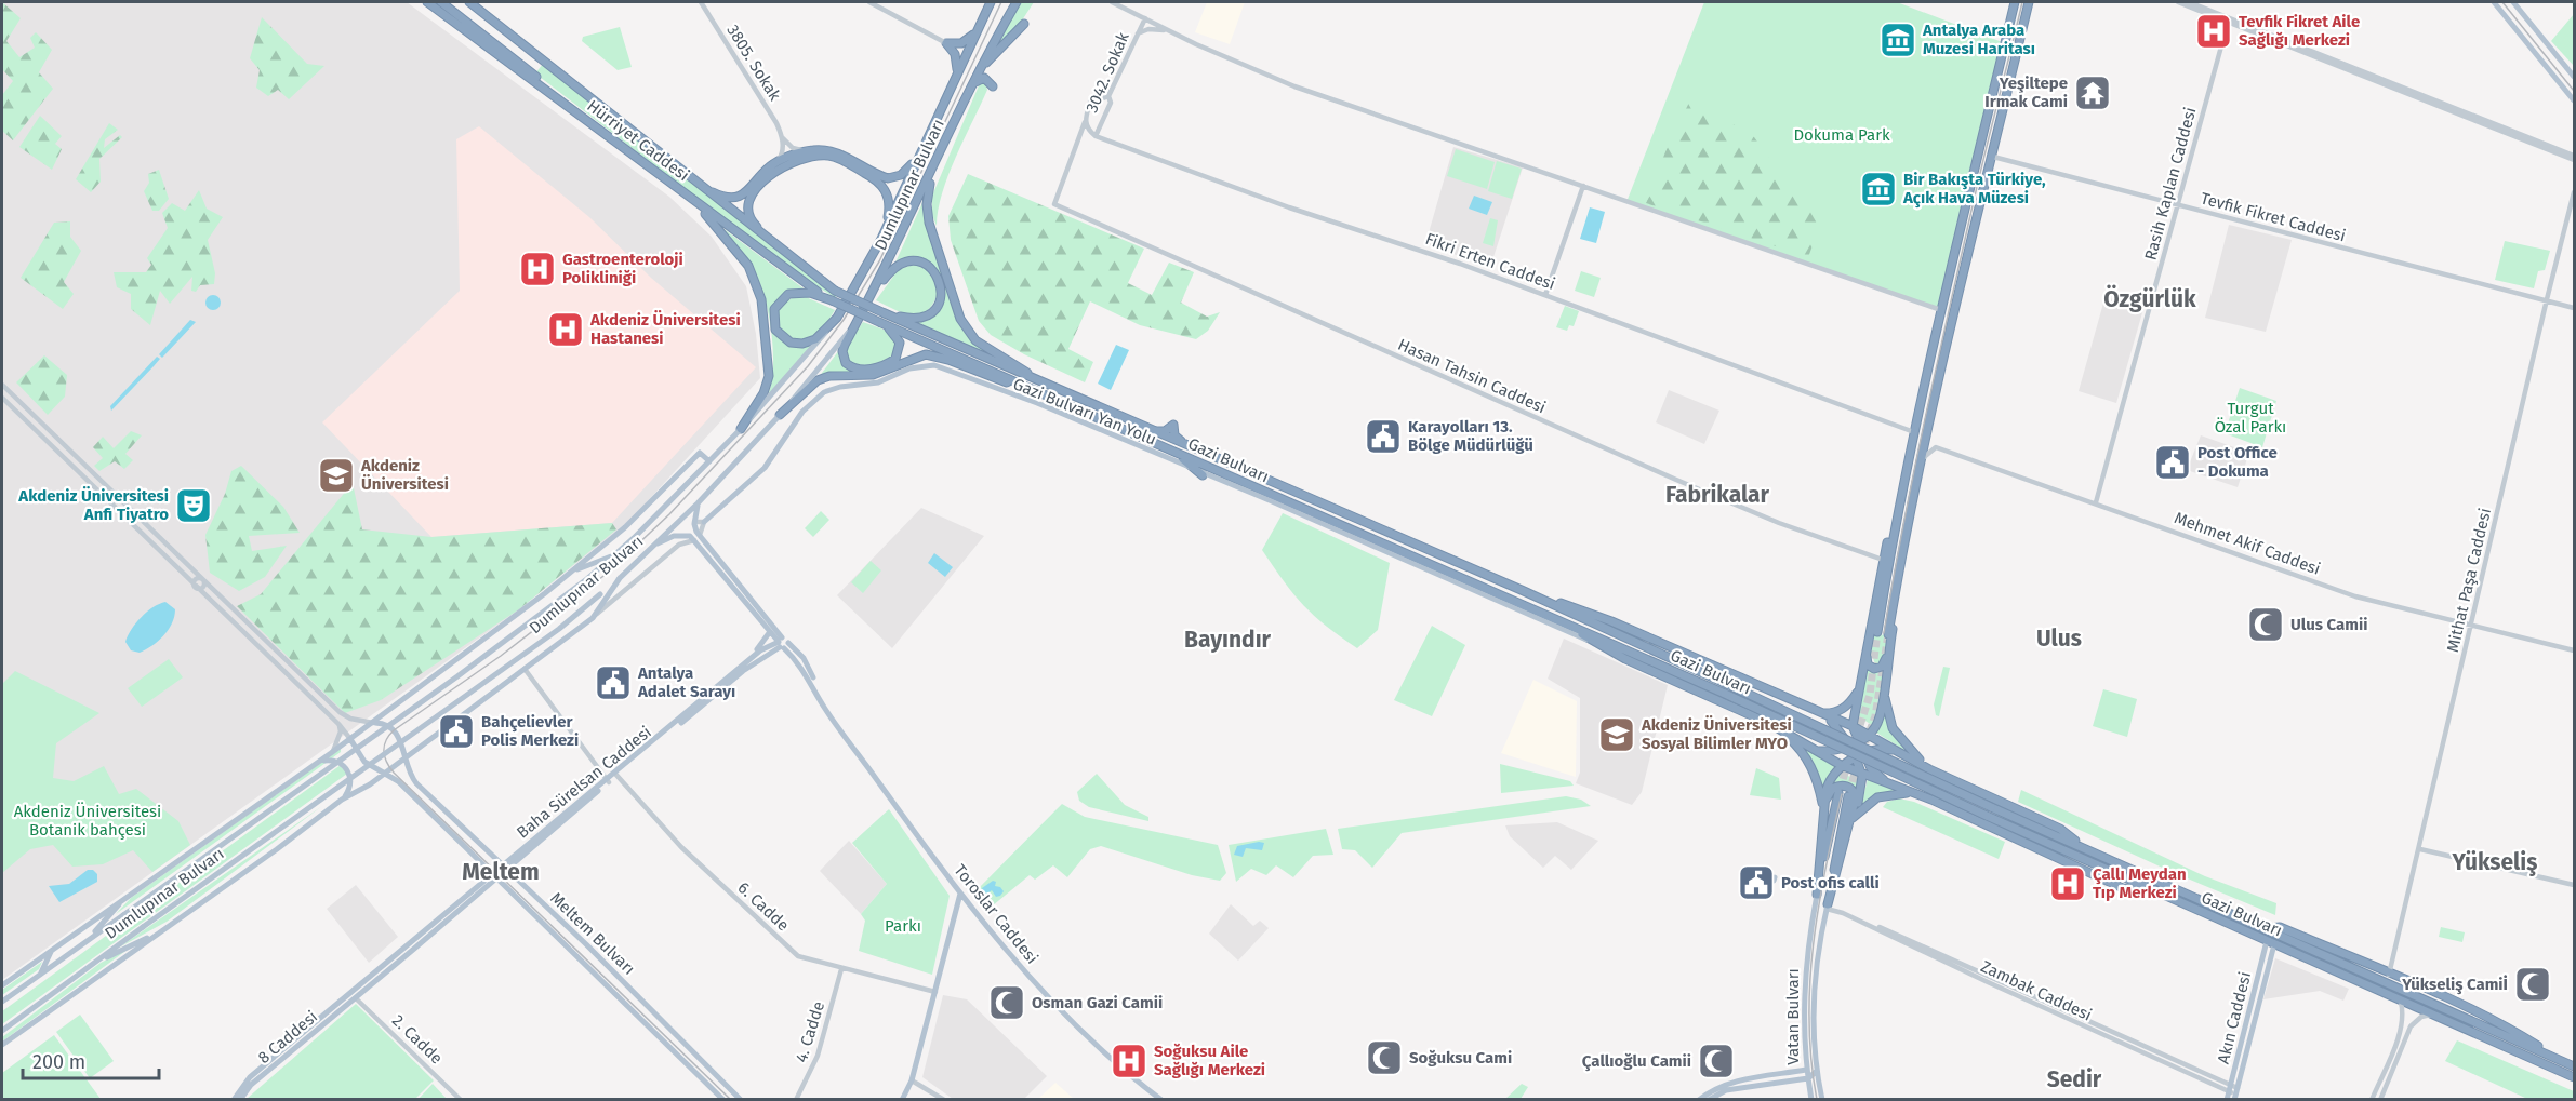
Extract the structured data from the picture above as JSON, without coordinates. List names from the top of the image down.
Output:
{
  "streets": {
    "highway": ["Hürriyet Caddesi", "Dumlupınar Bulvarı", "Gazi Bulvarı"],
    "main road": [
      "Gazi Bulvarı Yan Yolu",
      "Baha Sürelsan Caddesi",
      "Toroslar Caddesi",
      "Meltem Bulvarı",
      "Vatan Bulvarı",
      "Akın Caddesi",
      "8 Caddesi"
    ],
    "street": [
      "3805. Sokak",
      "3042. Sokak",
      "Rasih Kaplan Caddesi",
      "Tevfik Fikret Caddesi",
      "Fikri Erten Caddesi",
      "Hasan Tahsin Caddesi",
      "Mehmet Akif Caddesi",
      "Mithat Paşa Caddesi",
      "6. Cadde",
      "Zambak Caddesi",
      "4. Cadde",
      "2. Cadde"
    ]
  },
  "crossings": [
    ["3042. Sokak", "Fikri Erten Caddesi"],
    ["3042. Sokak", "Hasan Tahsin Caddesi"],
    ["Hürriyet Caddesi", "Gazi Bulvarı"],
    ["Rasih Kaplan Caddesi", "Tevfik Fikret Caddesi"],
    ["Rasih Kaplan Caddesi", "Mehmet Akif Caddesi"],
    ["Tevfik Fikret Caddesi", "Mithat Paşa Caddesi"],
    ["Gazi Bulvarı", "Akın Caddesi"],
    ["Mehmet Akif Caddesi", "Mithat Paşa Caddesi"],
    ["Baha Sürelsan Caddesi", "6. Cadde"],
    ["Baha Sürelsan Caddesi", "Toroslar Caddesi"],
    ["Baha Sürelsan Caddesi", "Meltem Bulvarı"],
    ["Baha Sürelsan Caddesi", "8 Caddesi"],
    ["Baha Sürelsan Caddesi", "2. Cadde"],
    ["6. Cadde", "4. Cadde"],
    ["Zambak Caddesi", "Akın Caddesi"],
    ["8 Caddesi", "2. Cadde"]
  ],
  "districts": [
    "Özgürlük",
    "Fabrikalar",
    "Ulus",
    "Bayındır",
    "Yükseliş",
    "Meltem",
    "Sedir"
  ],
  "parks": [
    "Dokuma Park",
    "Turgut Özal Parkı",
    "Akdeniz Üniversitesi Botanik bahçesi",
    "Parkı"
  ],
  "places": {
    "hospital": [
      "Tevfik Fikret Aile Sağlığı Merkezi",
      "Gastroenteroloji Polikliniği",
      "Akdeniz Üniversitesi Hastanesi",
      "Çallı Meydan Tıp Merkezi",
      "Soğuksu Aile Sağlığı Merkezi"
    ],
    "museum": ["Antalya Araba Muzesi Haritası", "Bir Bakışta Türkiye, Açık Hava Müzesi"],
    "temple": ["Yeşiltepe Irmak Cami"],
    "public building": [
      "Karayolları 13. Bölge Müdürlüğü",
      "Post Office - Dokuma",
      "Antalya Adalet Sarayı",
      "Bahçelievler Polis Merkezi",
      "Post ofis calli"
    ],
    "school or university": ["Akdeniz Üniversitesi", "Akdeniz Üniversitesi Sosyal Bilimler MYO"],
    "theatre": ["Akdeniz Üniversitesi Anfi Tiyatro"],
    "mosque": [
      "Ulus Camii",
      "Yükseliş Camiİ",
      "Osman Gazi Camii",
      "Soğuksu Cami",
      "Çallıoğlu Camii"
    ]
  },
  "scale_bar": "200 m"
}
